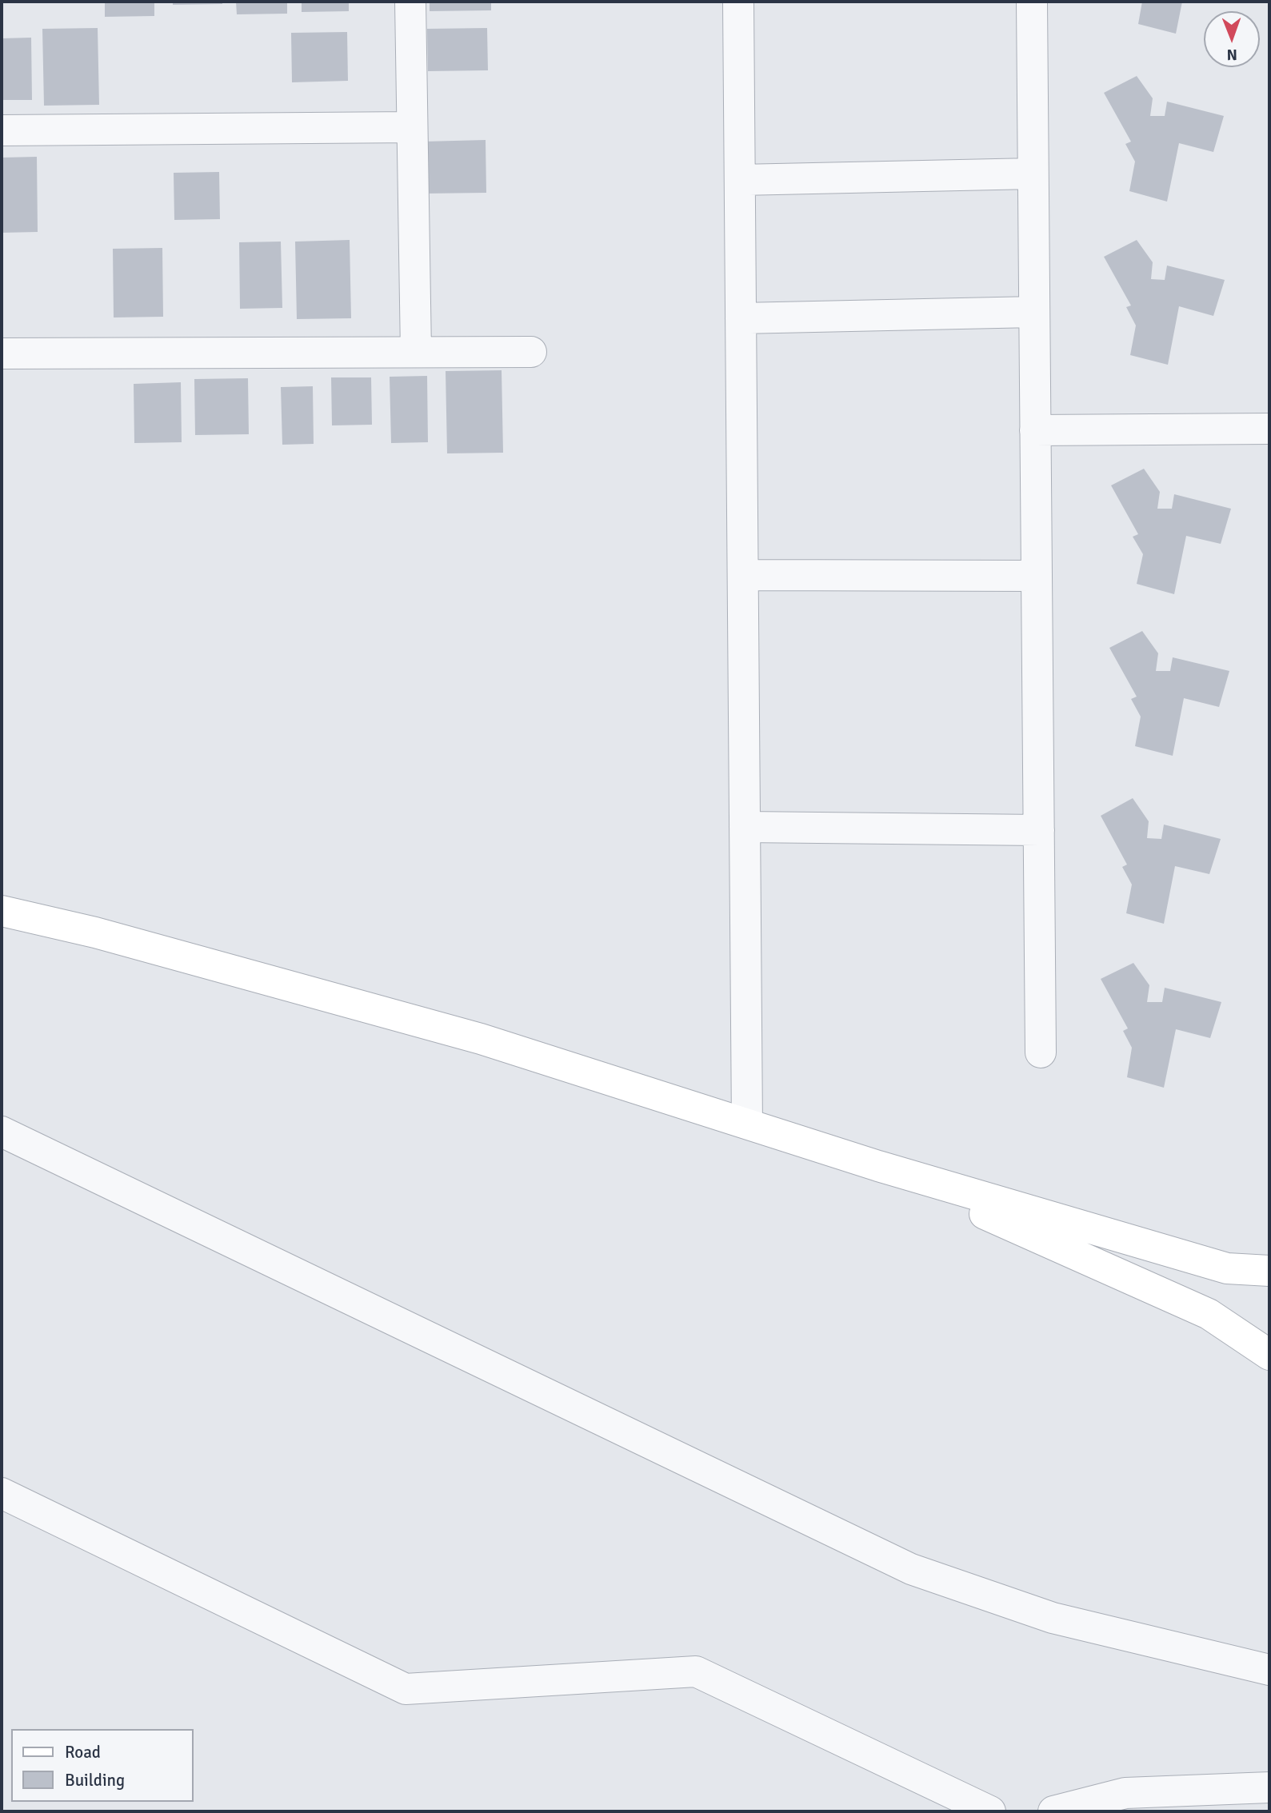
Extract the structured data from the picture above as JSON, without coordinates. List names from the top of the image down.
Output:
{
  "legend": ["Road", "Building"],
  "north": "bottom"
}
